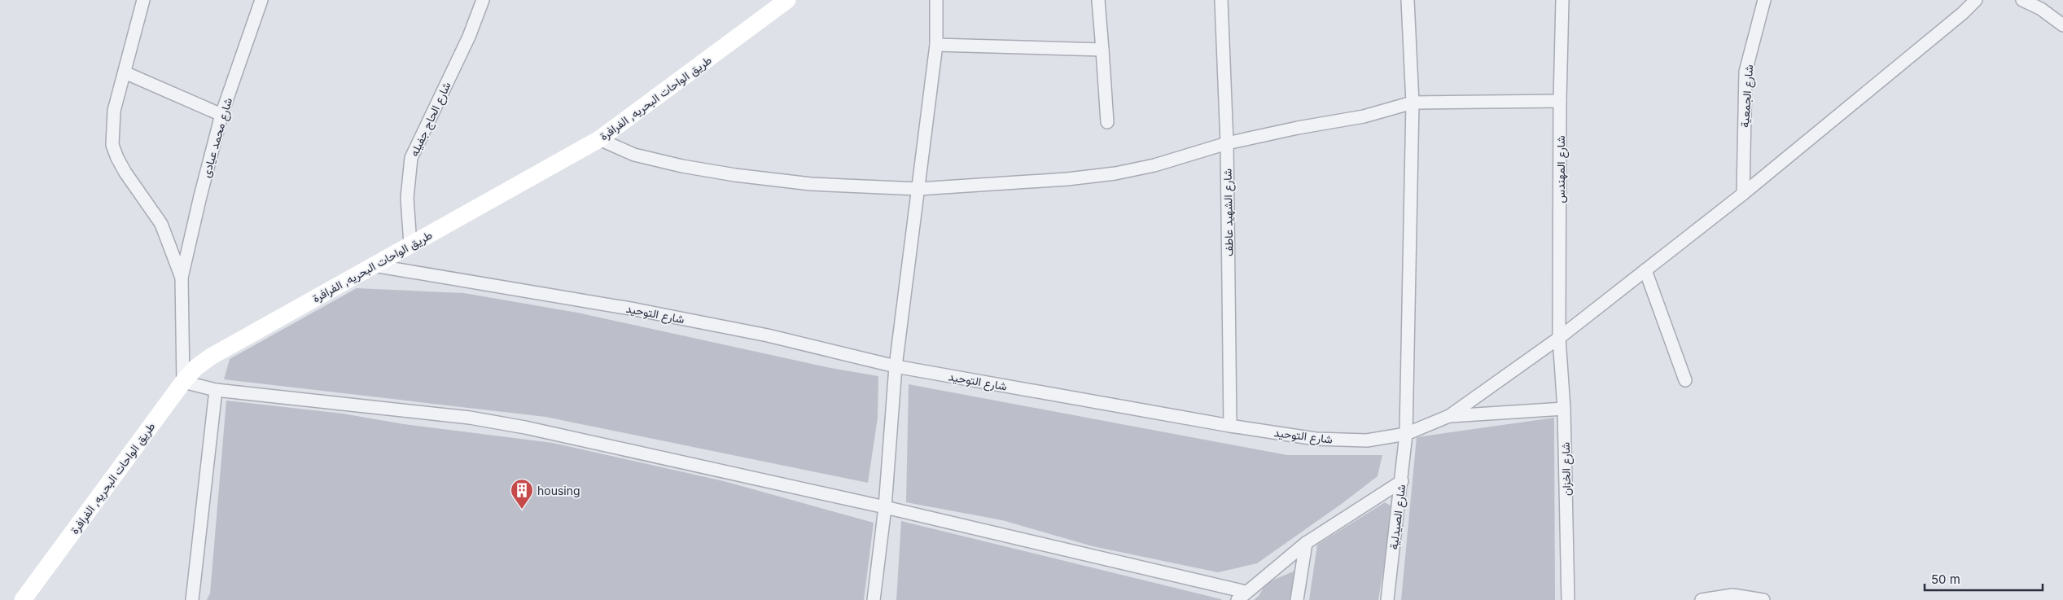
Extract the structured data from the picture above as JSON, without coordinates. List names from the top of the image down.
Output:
{
  "streets": {
    "main road": ["طريق الواحات البحريه, الفرافرة"],
    "street": [
      "شارع الجمعية",
      "شارع الحاج جفيله",
      "شارع محمد عيادى",
      "شارع المهندس",
      "شارع الشهيد عاطف",
      "شارع التوحيد",
      "شارع الخزان",
      "شارع الصيدلية"
    ]
  },
  "crossings": [
    ["شارع الجمعية", "شارع التوحيد"],
    ["طريق الواحات البحريه, الفرافرة", "شارع الحاج جفيله"],
    ["طريق الواحات البحريه, الفرافرة", "شارع التوحيد"],
    ["شارع المهندس", "شارع التوحيد"],
    ["شارع المهندس", "شارع الخزان"],
    ["شارع الشهيد عاطف", "شارع التوحيد"],
    ["شارع التوحيد", "شارع الخزان"],
    ["شارع التوحيد", "شارع الصيدلية"]
  ],
  "places": {
    "building": ["housing"]
  },
  "scale_bar": "50 m"
}
